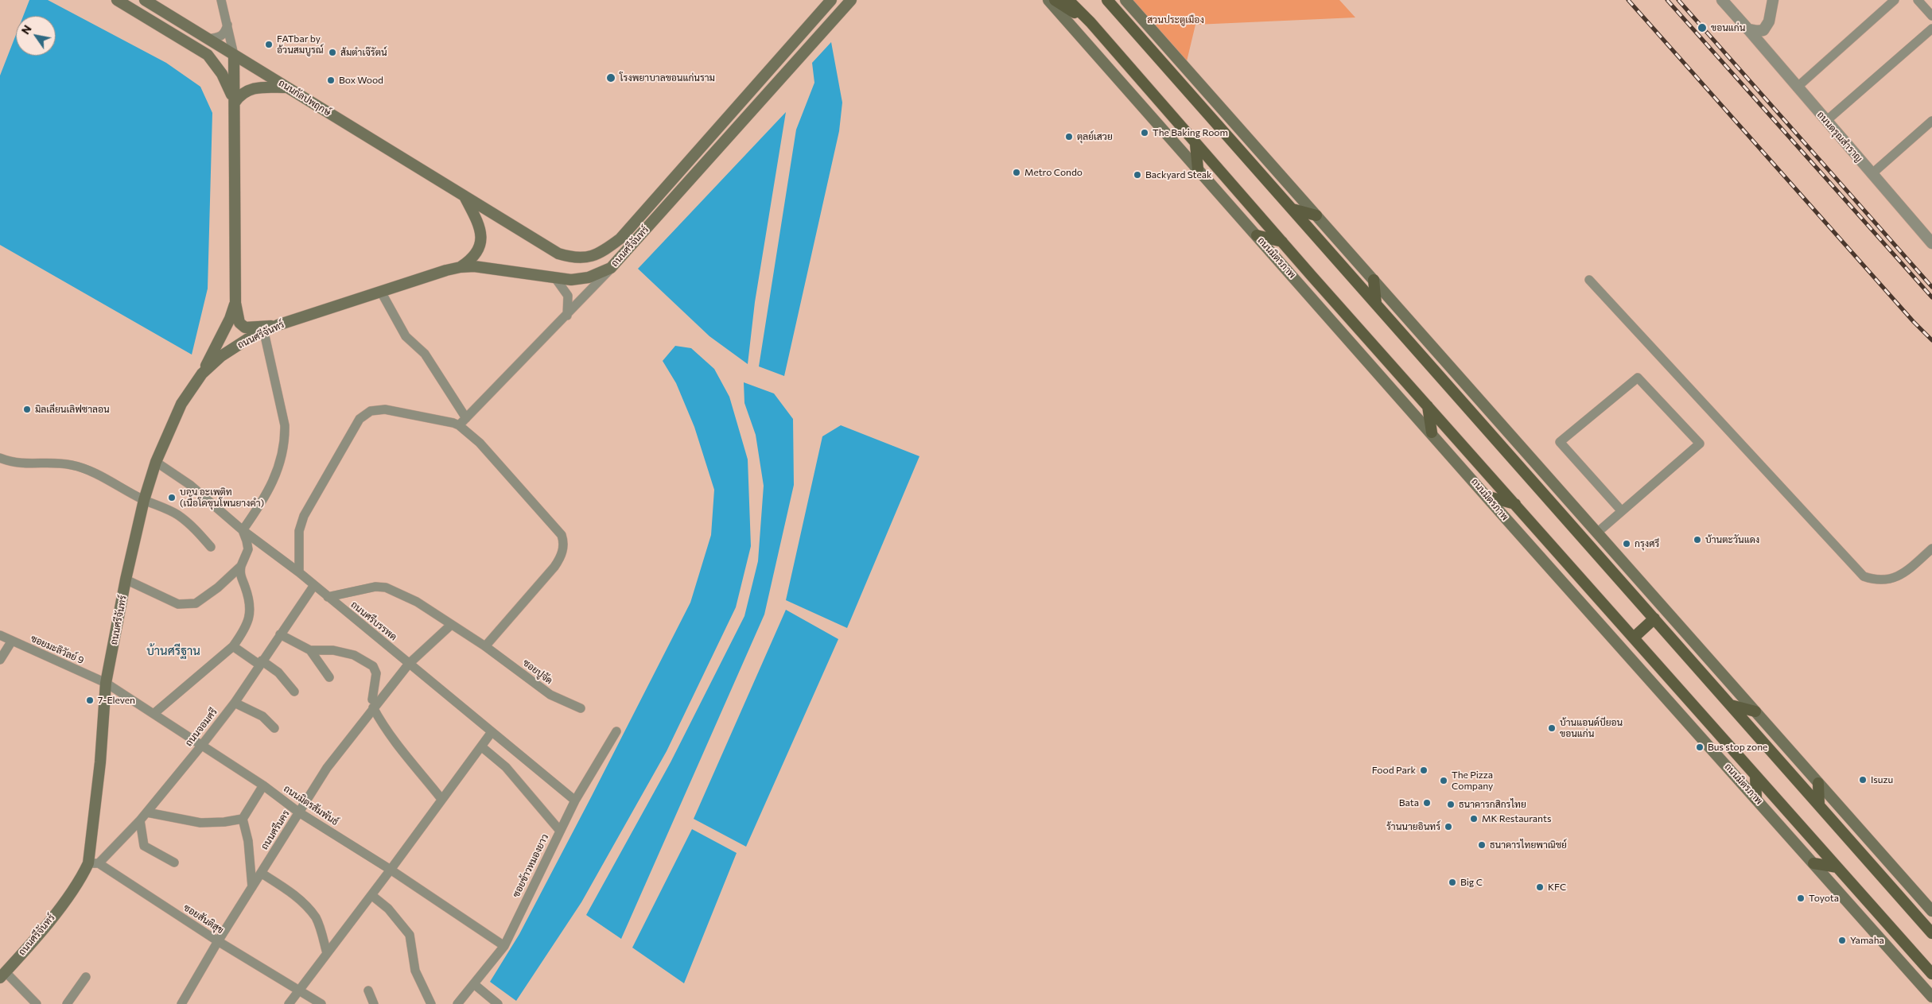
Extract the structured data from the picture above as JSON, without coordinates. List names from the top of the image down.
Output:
{
  "streets": {
    "main road": ["ถนนกัลปพฤกษ์", "ถนนศรีจันทร์", "ถนนมิตรภาพ"],
    "street": [
      "ถนนดรุณสำราญ",
      "ถนนศรีบรรพด",
      "ซอยมะลิวัลย์ 9",
      "ซอยปูจัด",
      "ถนนจอมศรี",
      "ถนนมิตรสัมพันธ์",
      "ถนนศรีนคร",
      "ซอยข้าวหมองยาว",
      "ซอยสันติสุข"
    ]
  },
  "crossings": [
    ["ถนนกัลปพฤกษ์", "ถนนศรีจันทร์"],
    ["ถนนศรีจันทร์", "ถนนศรีบรรพด"],
    ["ถนนศรีจันทร์", "ซอยมะลิวัลย์ 9"],
    ["ถนนศรีจันทร์", "ถนนจอมศรี"],
    ["ถนนศรีจันทร์", "ถนนมิตรสัมพันธ์"],
    ["ถนนศรีจันทร์", "ซอยสันติสุข"],
    ["ถนนศรีบรรพด", "ซอยปูจัด"],
    ["ถนนศรีบรรพด", "ถนนจอมศรี"],
    ["ถนนศรีบรรพด", "ถนนศรีนคร"],
    ["ถนนศรีบรรพด", "ซอยข้าวหมองยาว"],
    ["ซอยมะลิวัลย์ 9", "ถนนมิตรสัมพันธ์"],
    ["ซอยปูจัด", "ถนนศรีนคร"],
    ["ถนนจอมศรี", "ถนนมิตรสัมพันธ์"],
    ["ถนนจอมศรี", "ซอยสันติสุข"],
    ["ถนนมิตรสัมพันธ์", "ถนนศรีนคร"],
    ["ถนนมิตรสัมพันธ์", "ซอยข้าวหมองยาว"],
    ["ถนนศรีนคร", "ซอยสันติสุข"]
  ],
  "districts": ["บ้านศรีฐาน"],
  "parks": ["สวนประตูเมือง"],
  "places": [
    "ขอนแก่น",
    "FATbar by อ้วนสมบูรณ์",
    "ส้มตำเจ๊รัตน์",
    "โรงพยาบาลขอนแก่นราม",
    "Box Wood",
    "The Baking Room",
    "ตุลย์เสวย",
    "Metro Condo",
    "Backyard Steak",
    "มิลเลียนเลิฟซาลอน",
    "บอน อะเพติท (เนื้อโคขุนโพนยางคำ)",
    "บ้านตะวันแดง",
    "กรุงศรี",
    "7-Eleven",
    "บ้านแอนด์บียอน ขอนแก่น",
    "Bus stop zone",
    "Food Park",
    "Isuzu",
    "The Pizza Company",
    "Bata",
    "ธนาคารกสิกรไทย",
    "MK Restaurants",
    "ร้านนายอินทร์",
    "ธนาคารไทยพาณิชย์",
    "Big C",
    "KFC",
    "Toyota",
    "Yamaha"
  ],
  "north": "top left"
}
